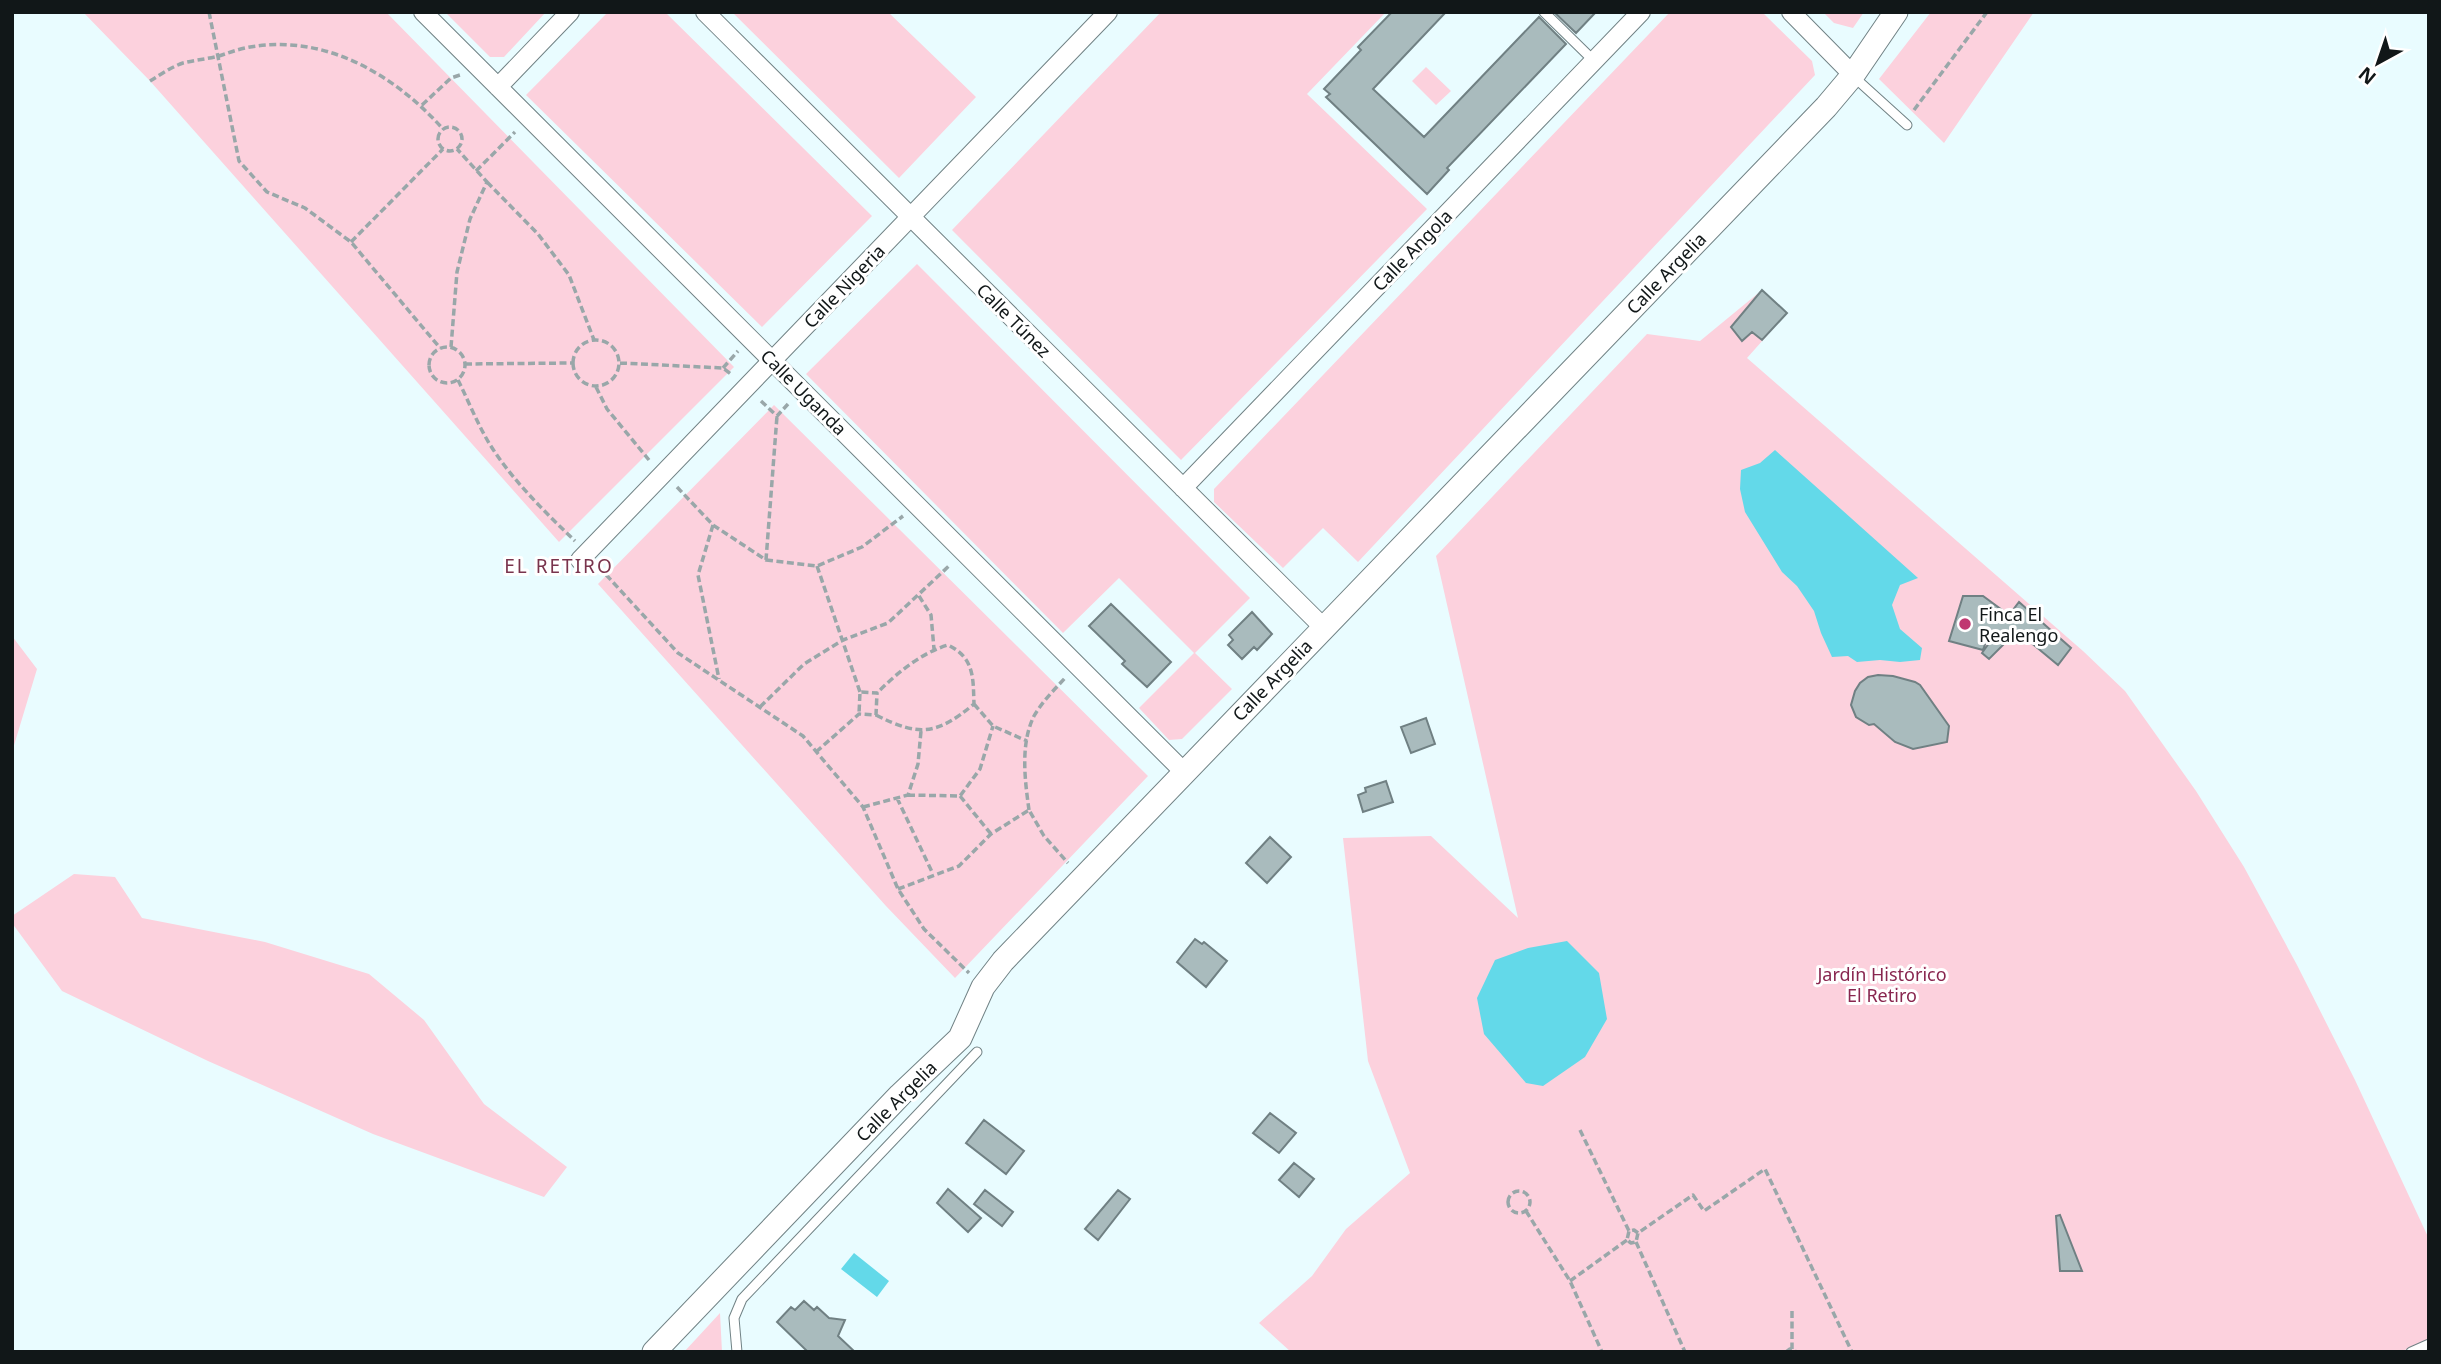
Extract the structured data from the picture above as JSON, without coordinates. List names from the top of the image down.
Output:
{
  "streets": {
    "street": [
      "Calle Angola",
      "Calle Argelia",
      "Calle Nigeria",
      "Calle Túnez",
      "Calle Uganda"
    ]
  },
  "crossings": [
    ["Calle Angola", "Calle Túnez"],
    ["Calle Argelia", "Calle Túnez"],
    ["Calle Argelia", "Calle Uganda"],
    ["Calle Nigeria", "Calle Túnez"],
    ["Calle Nigeria", "Calle Uganda"]
  ],
  "districts": ["EL RETIRO"],
  "parks": ["Jardín Histórico El Retiro"],
  "places": ["Finca El Realengo"],
  "north": "bottom left"
}
